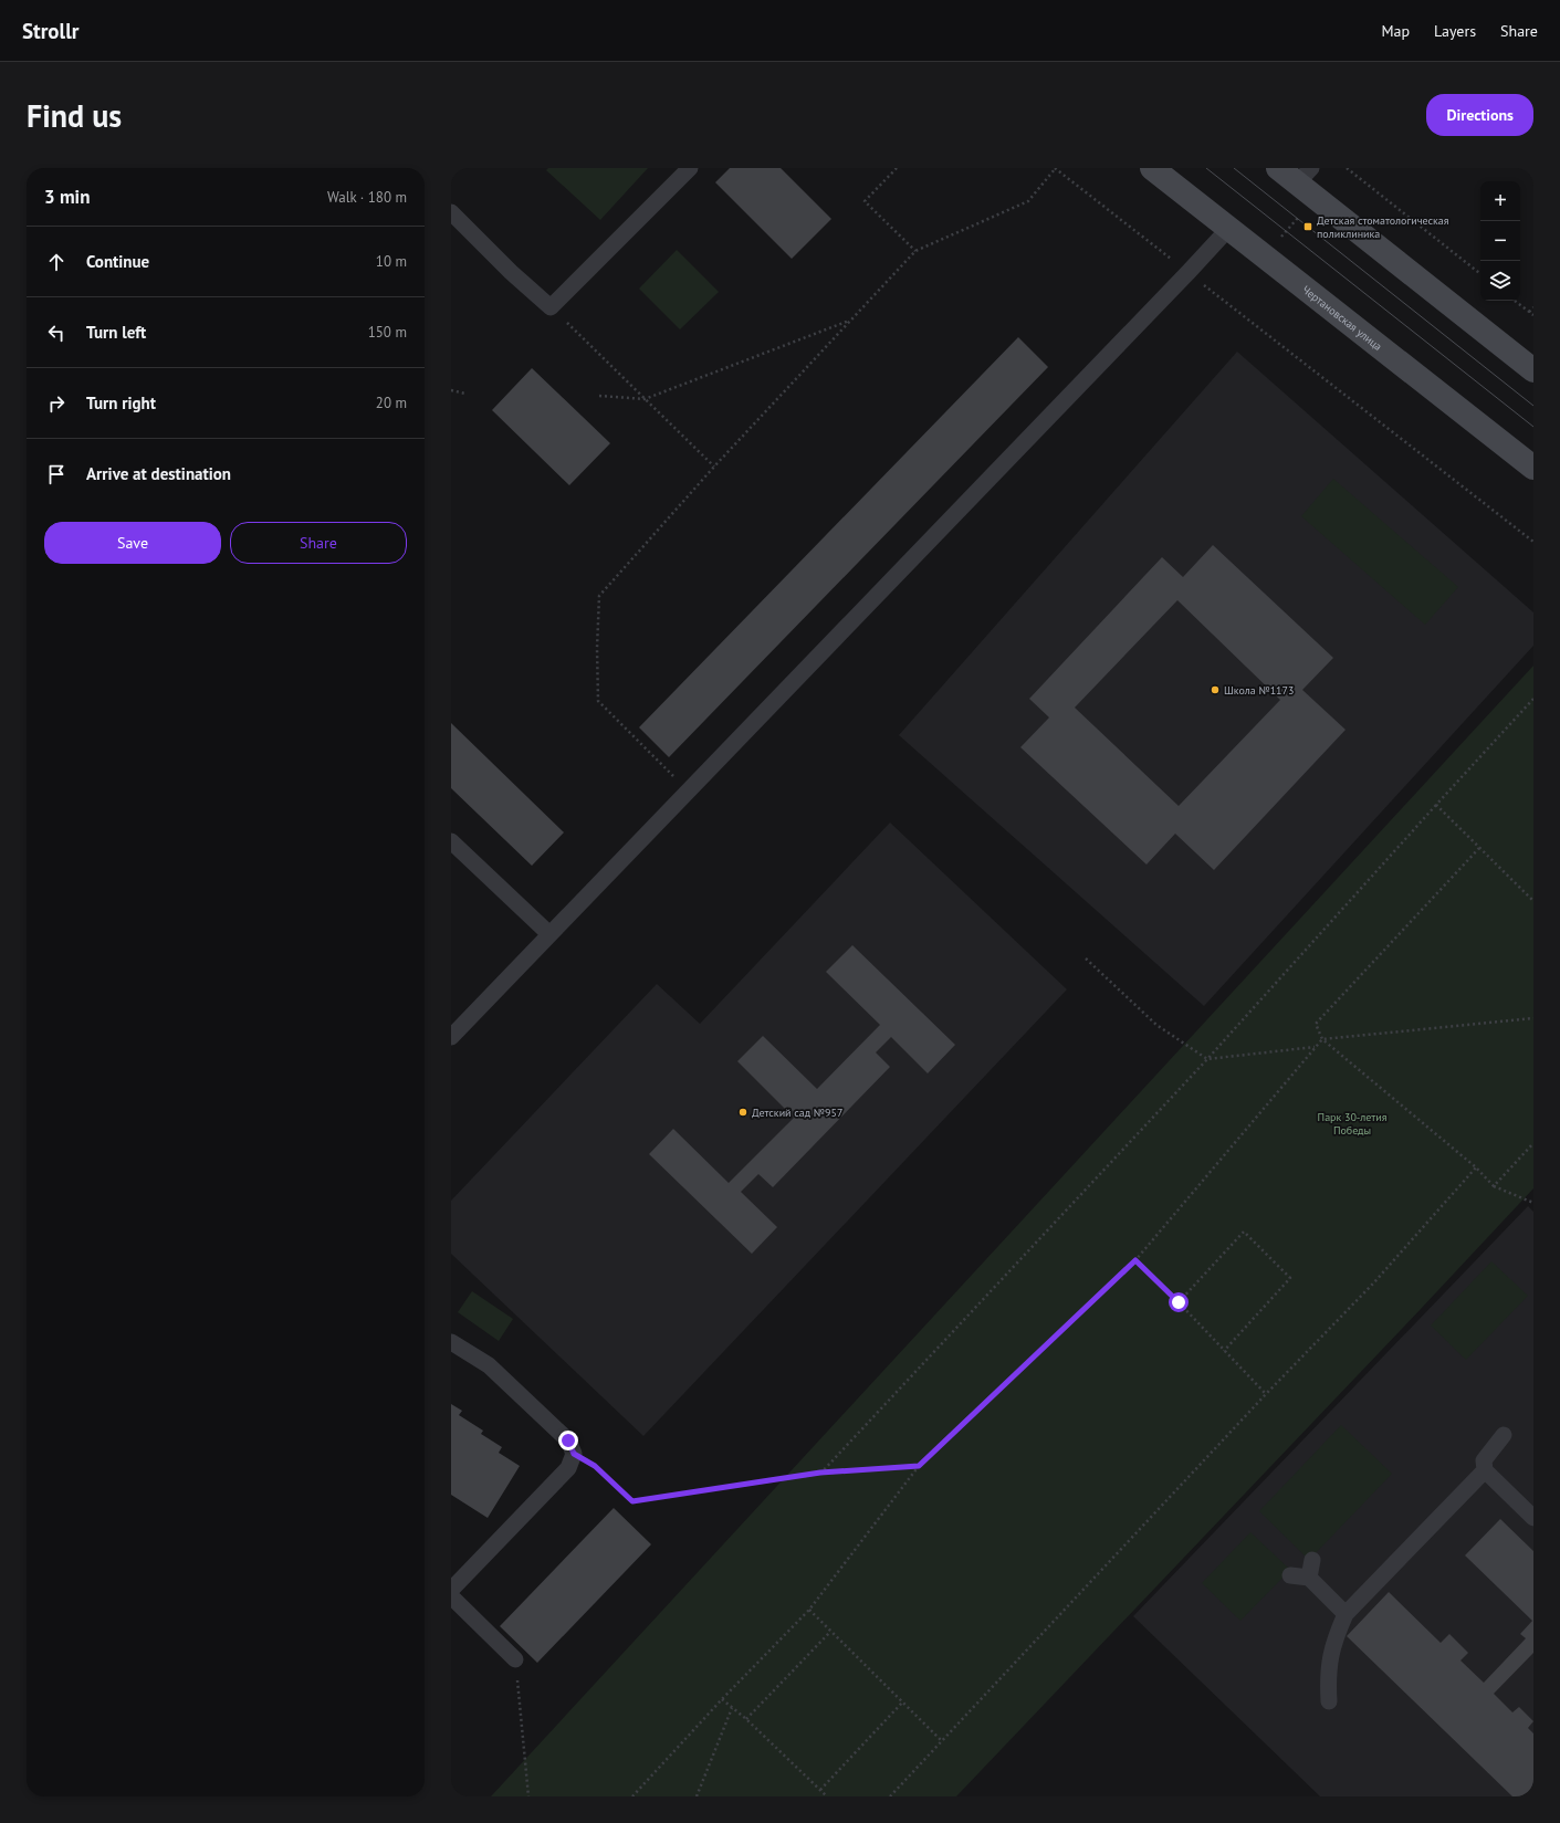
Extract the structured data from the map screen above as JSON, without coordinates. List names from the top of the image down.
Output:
{
  "streets": {
    "main road": ["Чертановская улица"]
  },
  "parks": ["Парк 30-летия Победы"],
  "places": {
    "transit": ["Детская стоматологическая поликлиника"],
    "other": ["Школа №1173", "Детский сад №957"]
  },
  "page": {
    "header": "Strollr",
    "nav": ["Map", "Layers", "Share"],
    "buttons": [
      "Directions",
      ["Save", "Share"]
    ],
    "title": "Find us",
    "heading": ["3 min", "Walk · 180 m"],
    "map_buttons": ["+", "−"],
    "list": [
      ["Continue", "10 m"],
      ["Turn left", "150 m"],
      ["Turn right", "20 m"],
      "Arrive at destination"
    ]
  }
}
